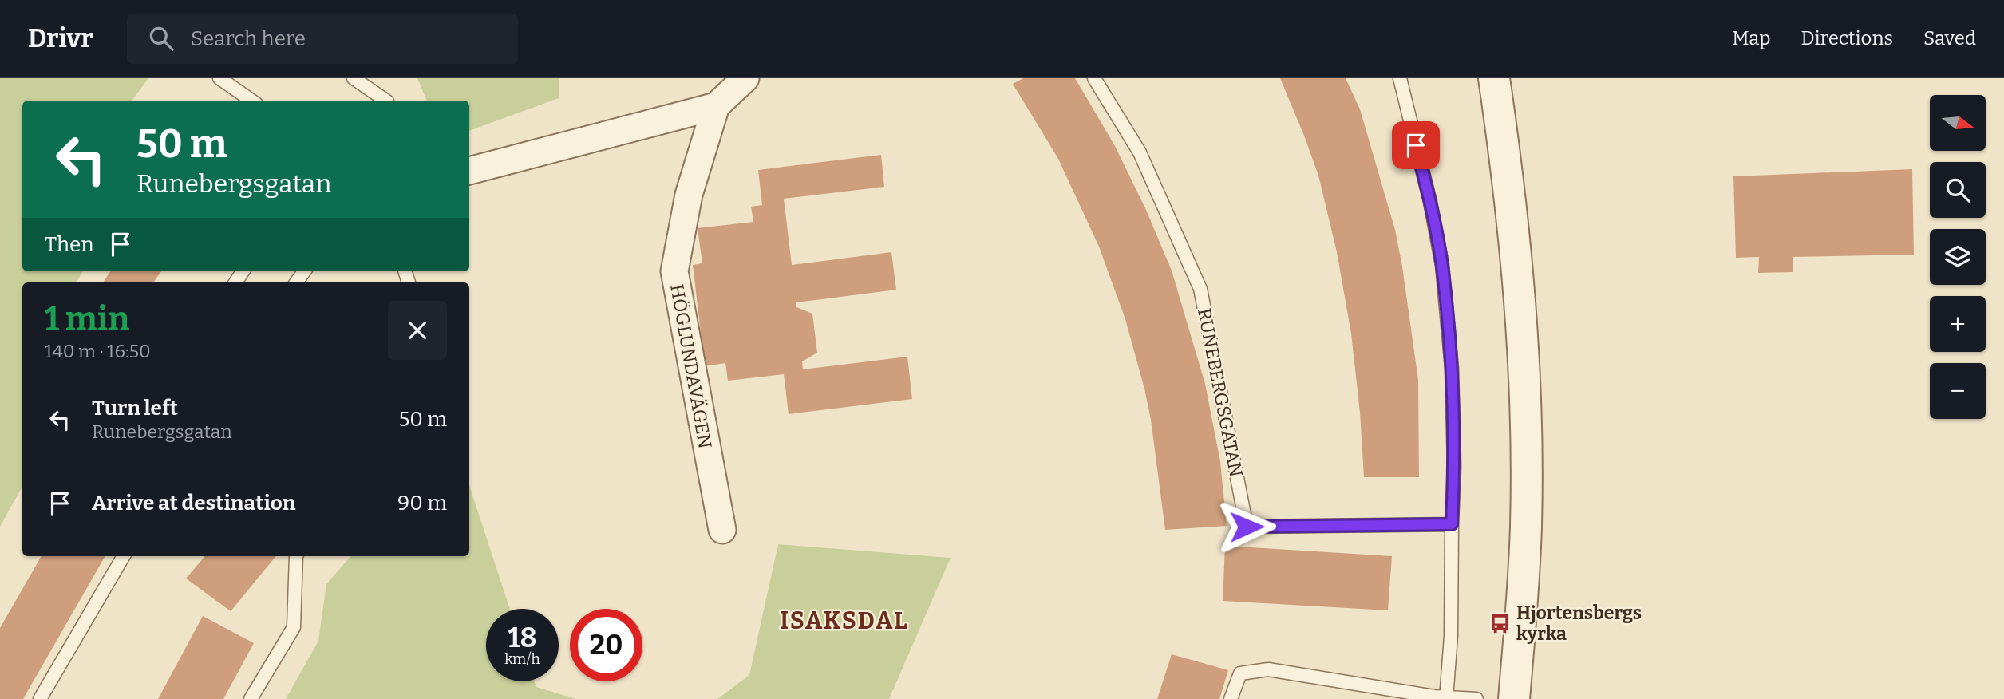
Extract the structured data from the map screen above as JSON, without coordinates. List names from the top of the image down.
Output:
{
  "streets": {
    "street": ["HÖGLUNDAVÄGEN"],
    "lane": ["RUNEBERGSGATAN"]
  },
  "districts": ["ISAKSDAL"],
  "places": {
    "bus stop": ["Hjortensbergs kyrka"]
  },
  "north": "right",
  "page": {
    "header": "Drivr",
    "search": "Search here",
    "nav": ["Map", "Directions", "Saved"],
    "map_buttons": ["+", "−"],
    "turn": ["50 m", "Runebergsgatan"],
    "then": "Then",
    "heading": ["1 min", "140 m · 16:50"],
    "list": [
      {
        "name": "Turn left",
        "note": "Runebergsgatan",
        "value": "50 m"
      },
      {
        "name": "Arrive at destination",
        "value": "90 m"
      }
    ],
    "speed": "18 km/h",
    "limit": "20"
  }
}
